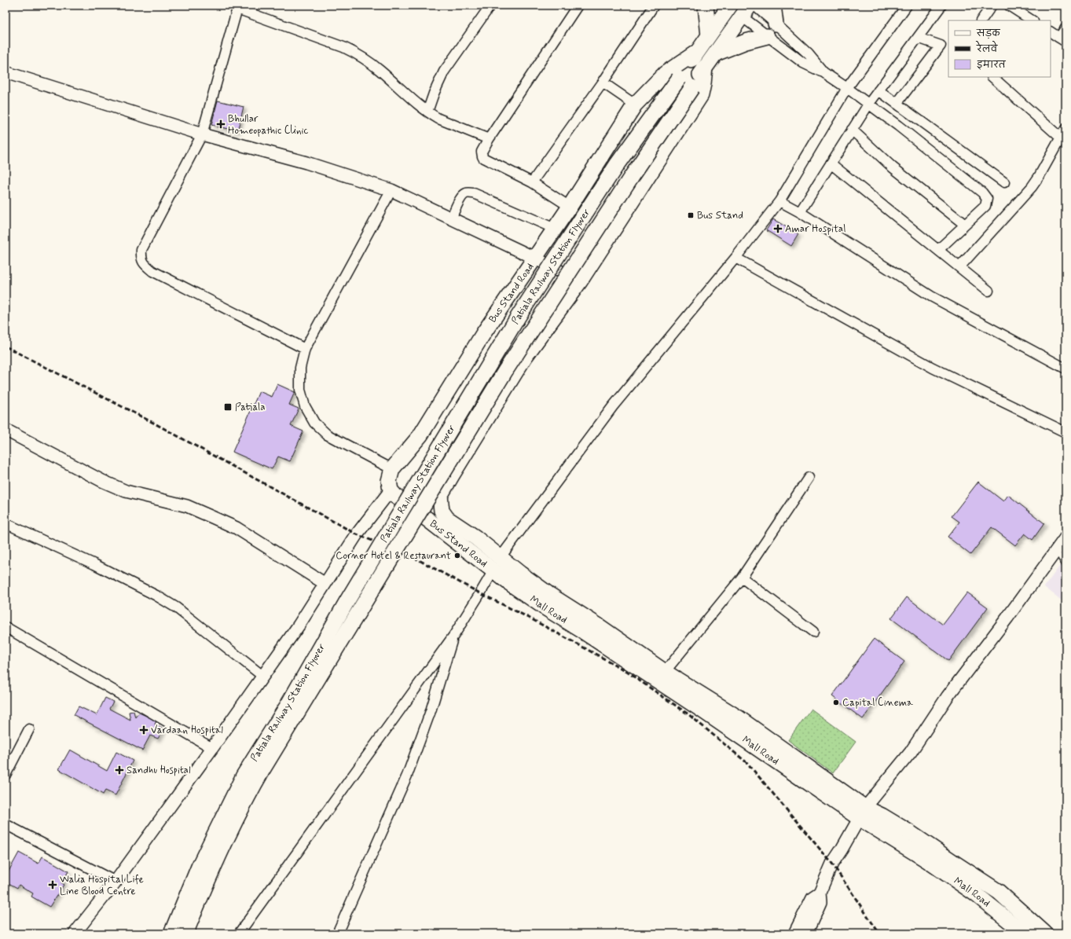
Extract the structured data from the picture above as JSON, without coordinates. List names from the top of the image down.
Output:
{
  "streets": {
    "main road": ["Patiala Railway Station Flyover", "Bus Stand Road", "Mall Road"]
  },
  "crossings": [
    ["Patiala Railway Station Flyover", "Bus Stand Road"],
    ["Bus Stand Road", "Mall Road"]
  ],
  "places": {
    "health": [
      "Bhullar Homeopathic Clinic",
      "Amar Hospital",
      "Vardaan Hospital",
      "Sandhu Hospital",
      "Walia Hospital Life Line Blood Centre"
    ],
    "transit": ["Bus Stand", "Patiala"],
    "other": ["Corner Hotel & Restaurant", "Capital Cinema"]
  },
  "legend": ["सड़क", "रेलवे", "इमारत"]
}
